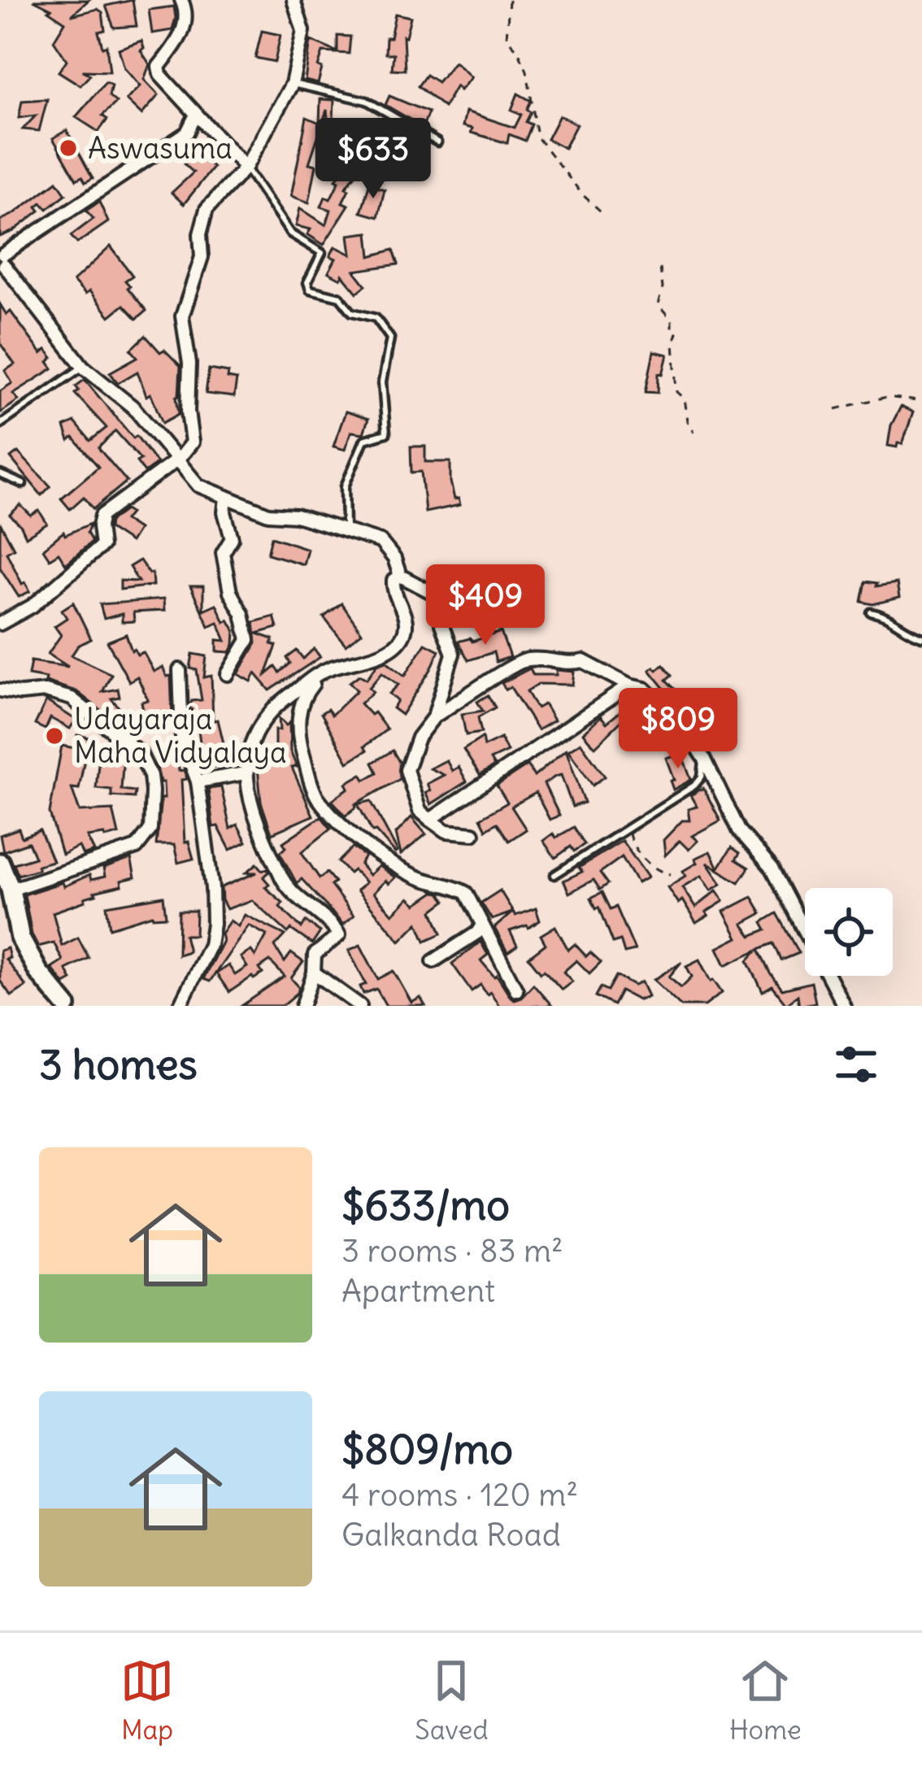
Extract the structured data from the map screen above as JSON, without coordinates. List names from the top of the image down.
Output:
{
  "places": ["Aswasuma", "Udayaraja Maha Vidyalaya"],
  "page": {
    "price": ["$633", "$409", "$809"],
    "heading": "3 homes",
    "list": [
      {
        "name": "$633/mo",
        "note": "3 rooms · 83 m² · Apartment"
      },
      {
        "name": "$809/mo",
        "note": "4 rooms · 120 m² · Galkanda Road"
      }
    ],
    "tabs": ["Map", "Saved", "Home"]
  }
}
